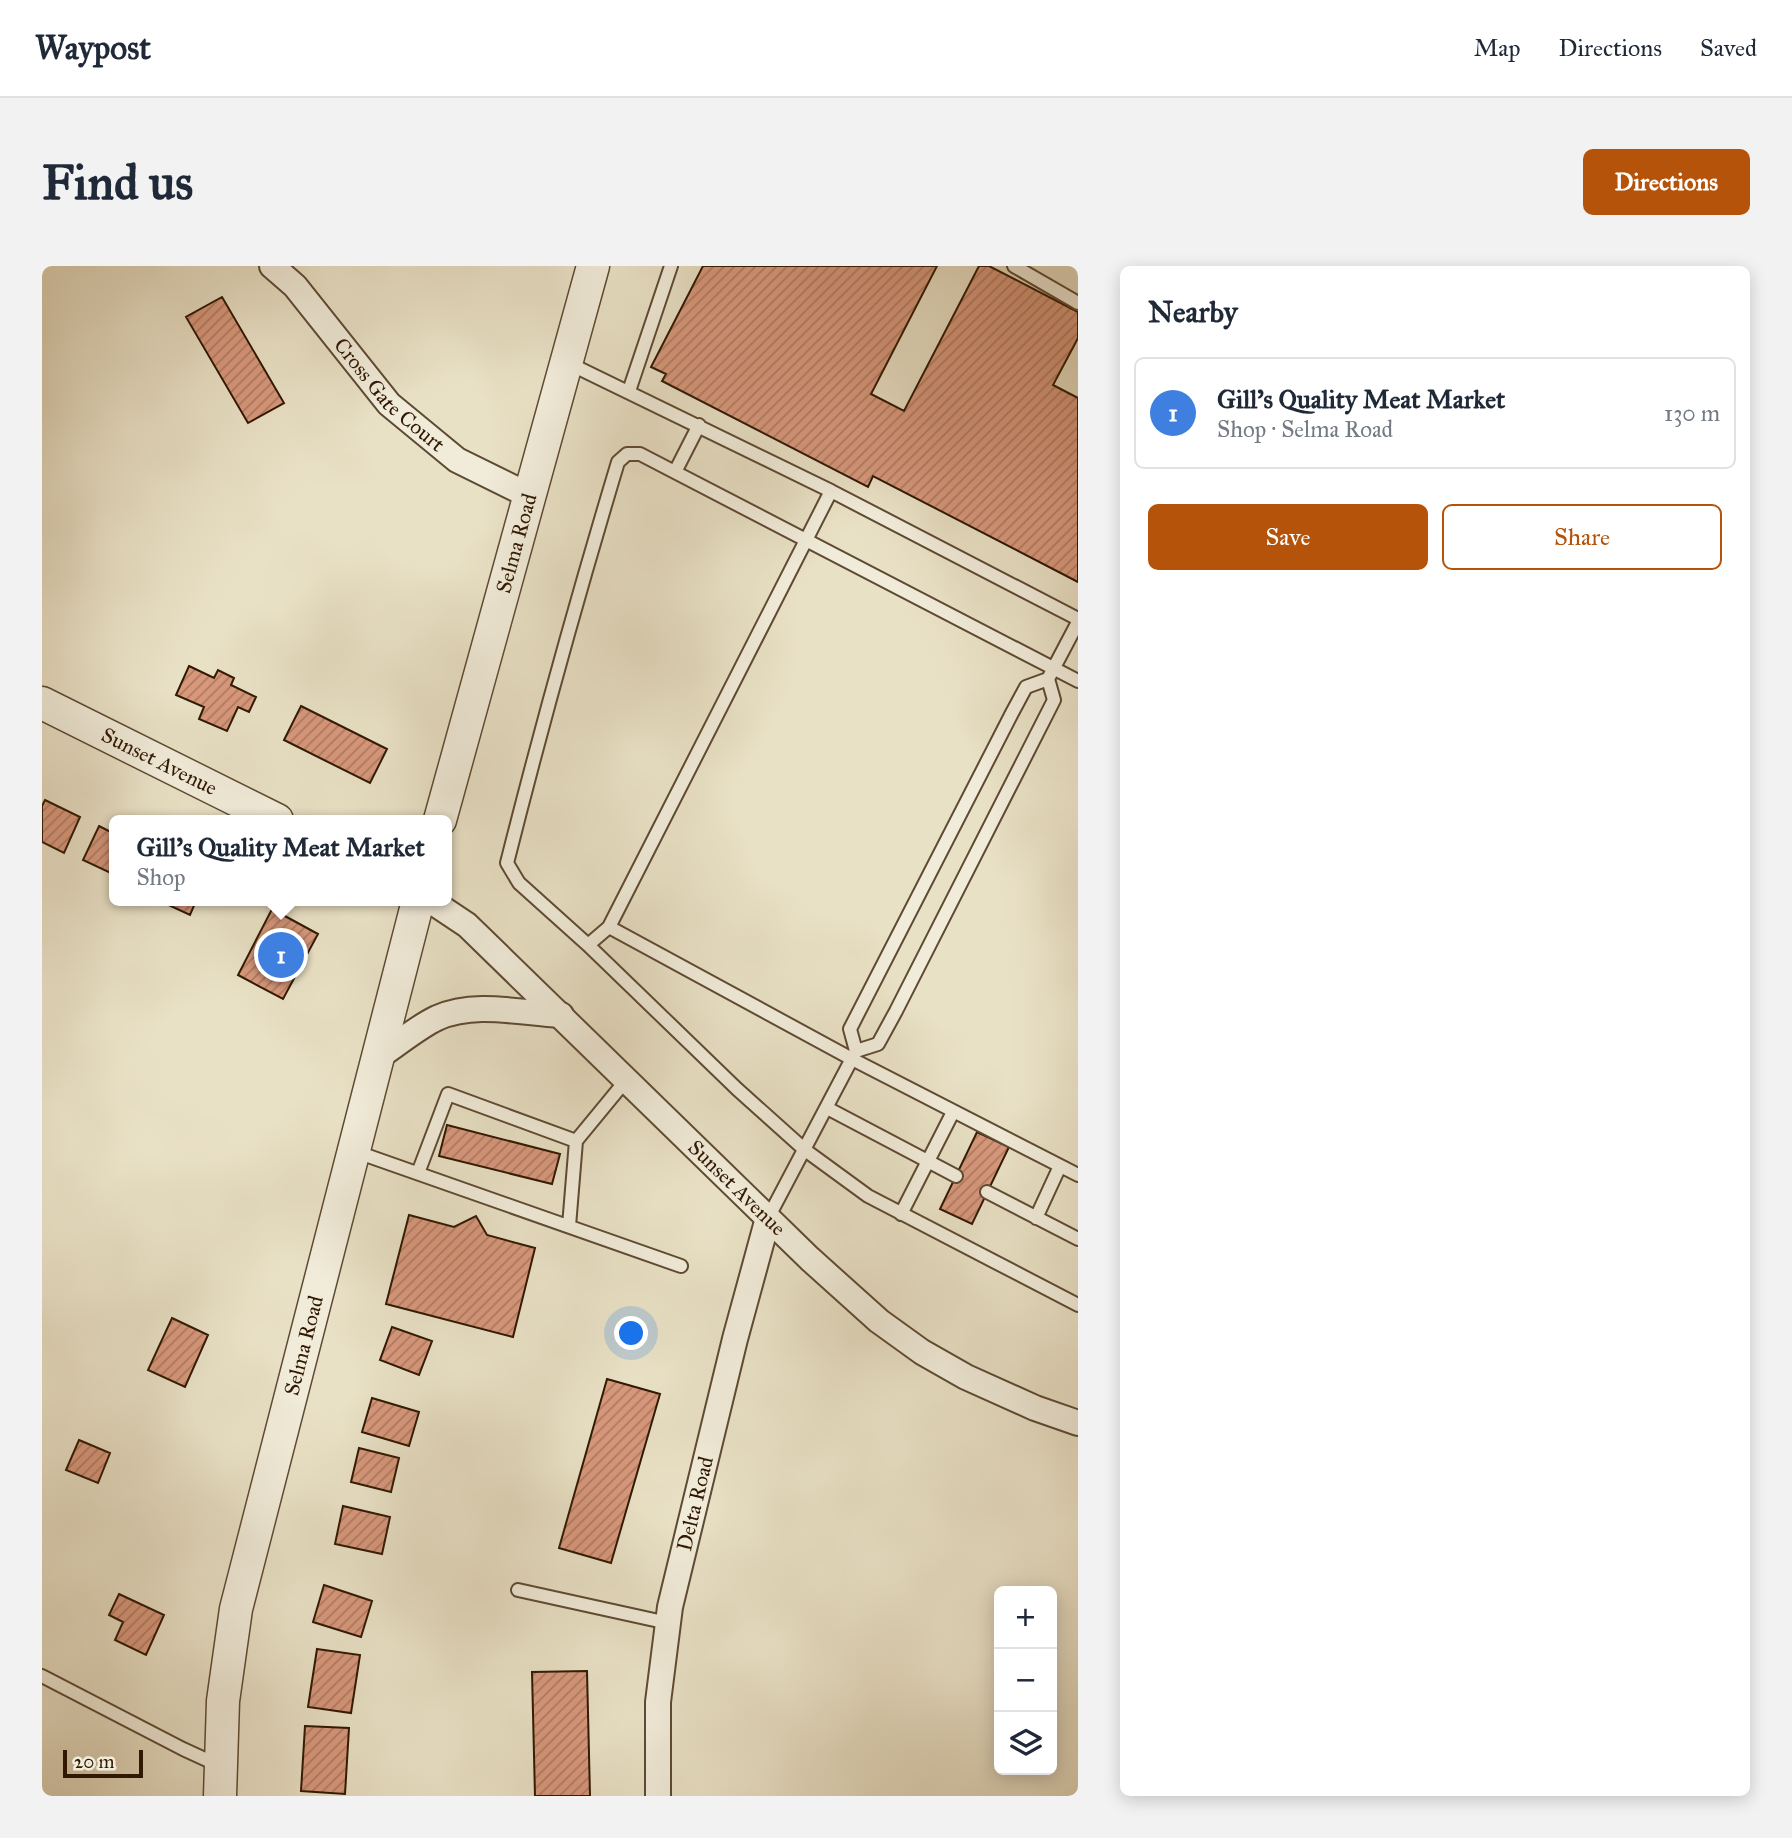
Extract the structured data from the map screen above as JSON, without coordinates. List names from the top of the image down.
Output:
{
  "streets": {
    "street": [
      "Cross Gate Court",
      "Selma Road",
      "Sunset Avenue",
      "Delta Road"
    ]
  },
  "crossings": [
    ["Cross Gate Court", "Selma Road"],
    ["Sunset Avenue", "Delta Road"]
  ],
  "scale_bar": "20 m",
  "page": {
    "header": "Waypost",
    "nav": ["Map", "Directions", "Saved"],
    "buttons": [
      "Directions",
      ["Save", "Share"]
    ],
    "title": "Find us",
    "heading": "Nearby",
    "list": [
      {
        "mark": "1",
        "name": "Gill's Quality Meat Market",
        "note": "Shop · Selma Road",
        "value": "130 m"
      }
    ],
    "popup": ["Gill's Quality Meat Market", "Shop"],
    "pins": "1",
    "map_buttons": ["+", "−"],
    "scale": "20 m"
  }
}
